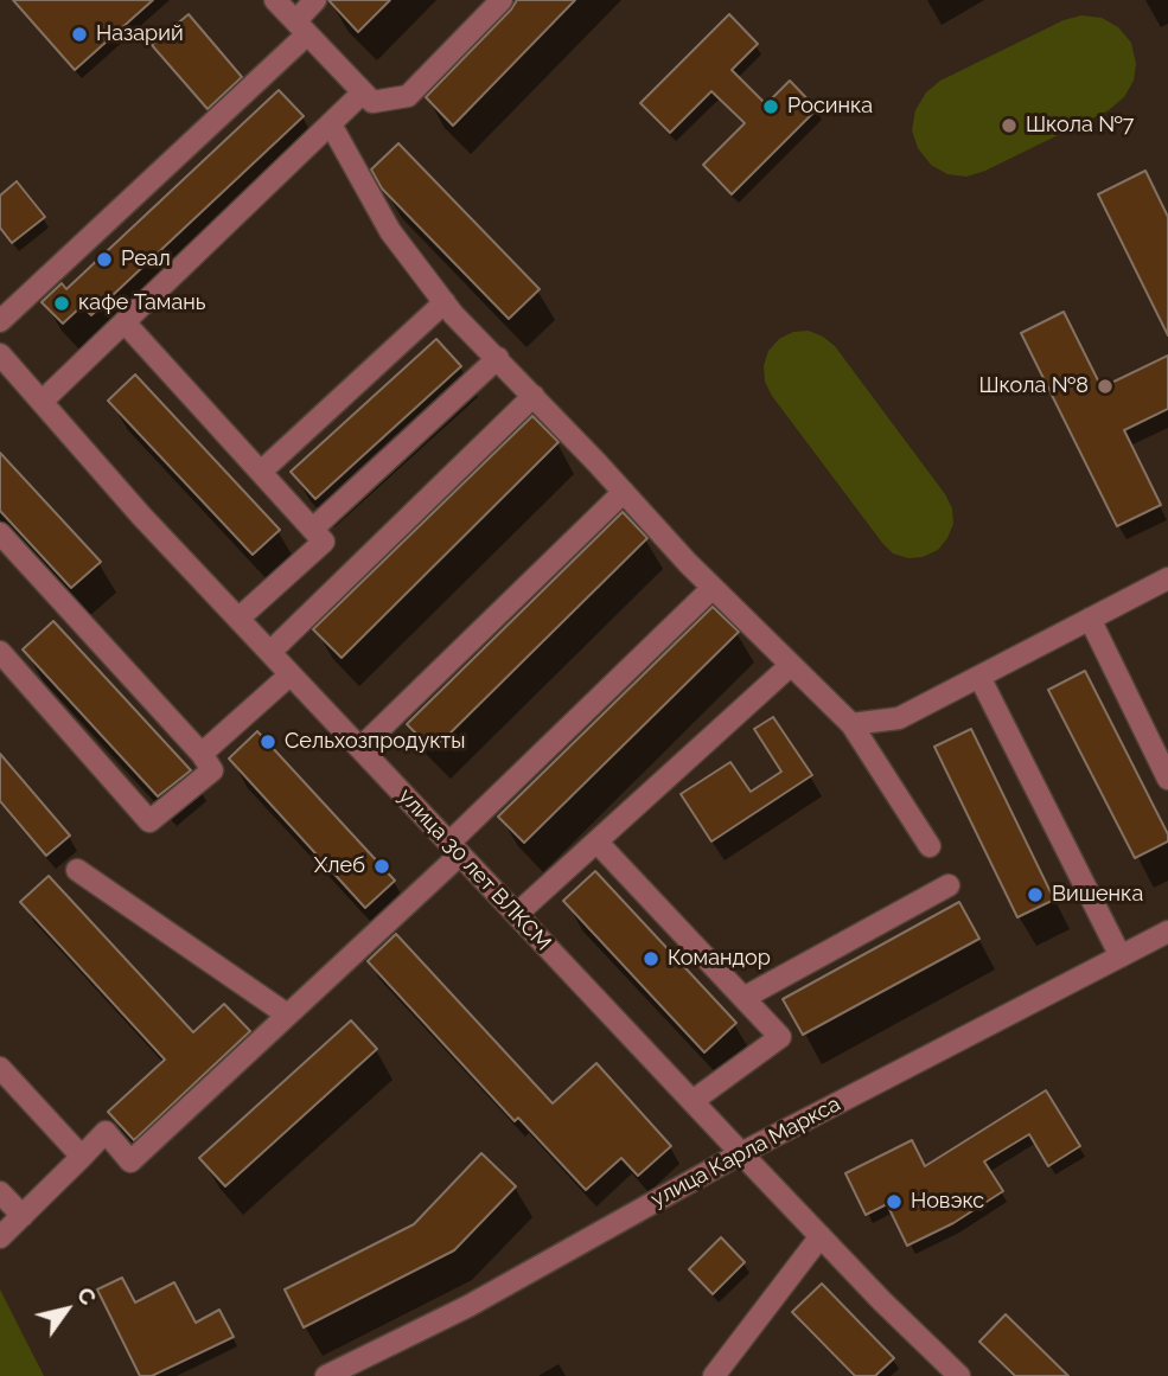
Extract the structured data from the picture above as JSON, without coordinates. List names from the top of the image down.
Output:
{
  "streets": {
    "street": ["улица 30 лет ВЛКСМ", "улица Карла Маркса"]
  },
  "crossings": [
    ["улица 30 лет ВЛКСМ", "улица Карла Маркса"]
  ],
  "places": [
    "Назарий",
    "Росинка",
    "Школа №7",
    "Реал",
    "кафе Тамань",
    "Школа №8",
    "Сельхозпродукты",
    "Хлеб",
    "Вишенка",
    "Командор",
    "Новэкс"
  ],
  "north": "top right"
}
